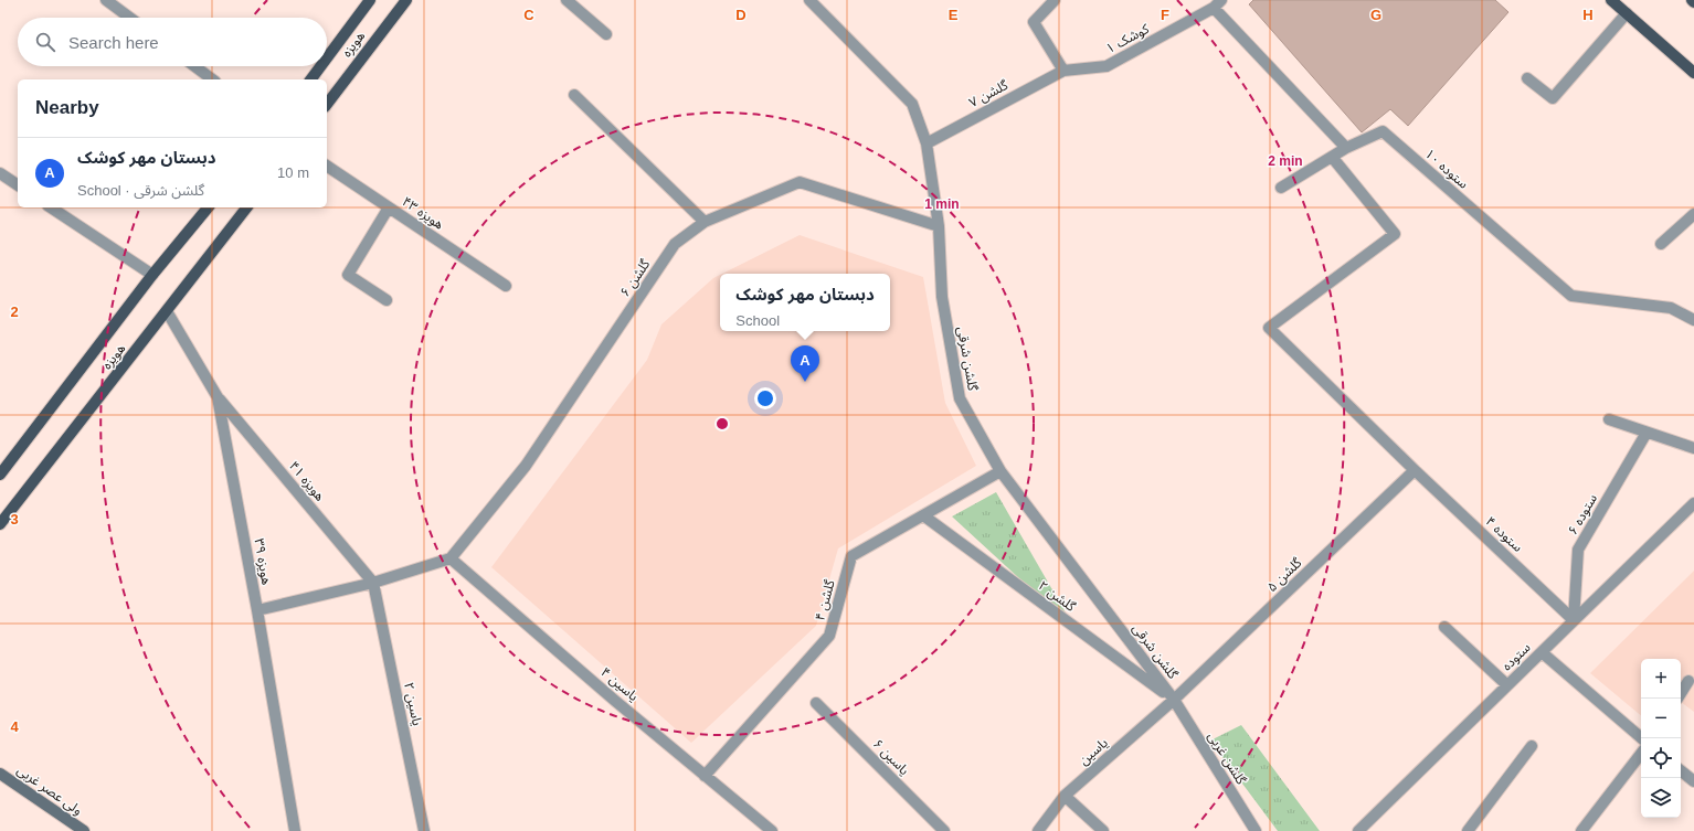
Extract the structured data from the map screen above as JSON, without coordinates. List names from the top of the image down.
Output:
{
  "streets": {
    "main road": ["هویزه", "ولی عصر غربی"],
    "street": [
      "کوشک ۱",
      "گلشن ۷",
      "ستوده ۱۰",
      "هویزه ۴۳",
      "گلشن ۶",
      "گلشن شرقی",
      "هویزه ۴۱",
      "ستوده ۶",
      "ستوده ۴",
      "هویزه ۳۹",
      "گلشن ۵",
      "گلشن ۲",
      "گلشن ۴",
      "ستوده",
      "یاسین ۴",
      "یاسین ۲",
      "یاسین",
      "یاسین ۶",
      "گلشن غربی"
    ]
  },
  "crossings": [
    ["کوشک ۱", "گلشن ۷"],
    ["هویزه", "هویزه ۳۹"],
    ["گلشن ۷", "گلشن شرقی"],
    ["گلشن ۶", "گلشن شرقی"],
    ["گلشن ۶", "یاسین ۴"],
    ["گلشن شرقی", "گلشن ۵"],
    ["گلشن شرقی", "گلشن ۲"],
    ["گلشن شرقی", "گلشن ۴"],
    ["گلشن شرقی", "یاسین"],
    ["گلشن شرقی", "گلشن غربی"],
    ["هویزه ۴۱", "هویزه ۳۹"],
    ["هویزه ۴۱", "یاسین ۲"],
    ["ستوده ۶", "ستوده ۴"],
    ["ستوده ۶", "ستوده"],
    ["ستوده ۴", "گلشن ۵"],
    ["ستوده ۴", "ستوده"],
    ["گلشن ۵", "گلشن ۲"],
    ["گلشن ۵", "یاسین"],
    ["گلشن ۵", "گلشن غربی"],
    ["گلشن ۲", "گلشن ۴"],
    ["گلشن ۲", "یاسین"],
    ["گلشن ۲", "گلشن غربی"],
    ["گلشن ۴", "یاسین ۴"],
    ["یاسین", "گلشن غربی"]
  ],
  "page": {
    "search": "Search here",
    "heading": "Nearby",
    "list": [
      {
        "mark": "A",
        "name": "دبستان مهر کوشک",
        "note": "School · گلشن شرقی",
        "value": "10 m"
      }
    ],
    "popup": ["دبستان مهر کوشک", "School"],
    "pins": "A",
    "map_buttons": ["+", "−"]
  },
  "grid": {
    "columns": [
      "C",
      "D",
      "E",
      "F",
      "G",
      "H"
    ],
    "rows": ["2", "3", "4"]
  },
  "rings": ["2 min", "1 min"]
}
